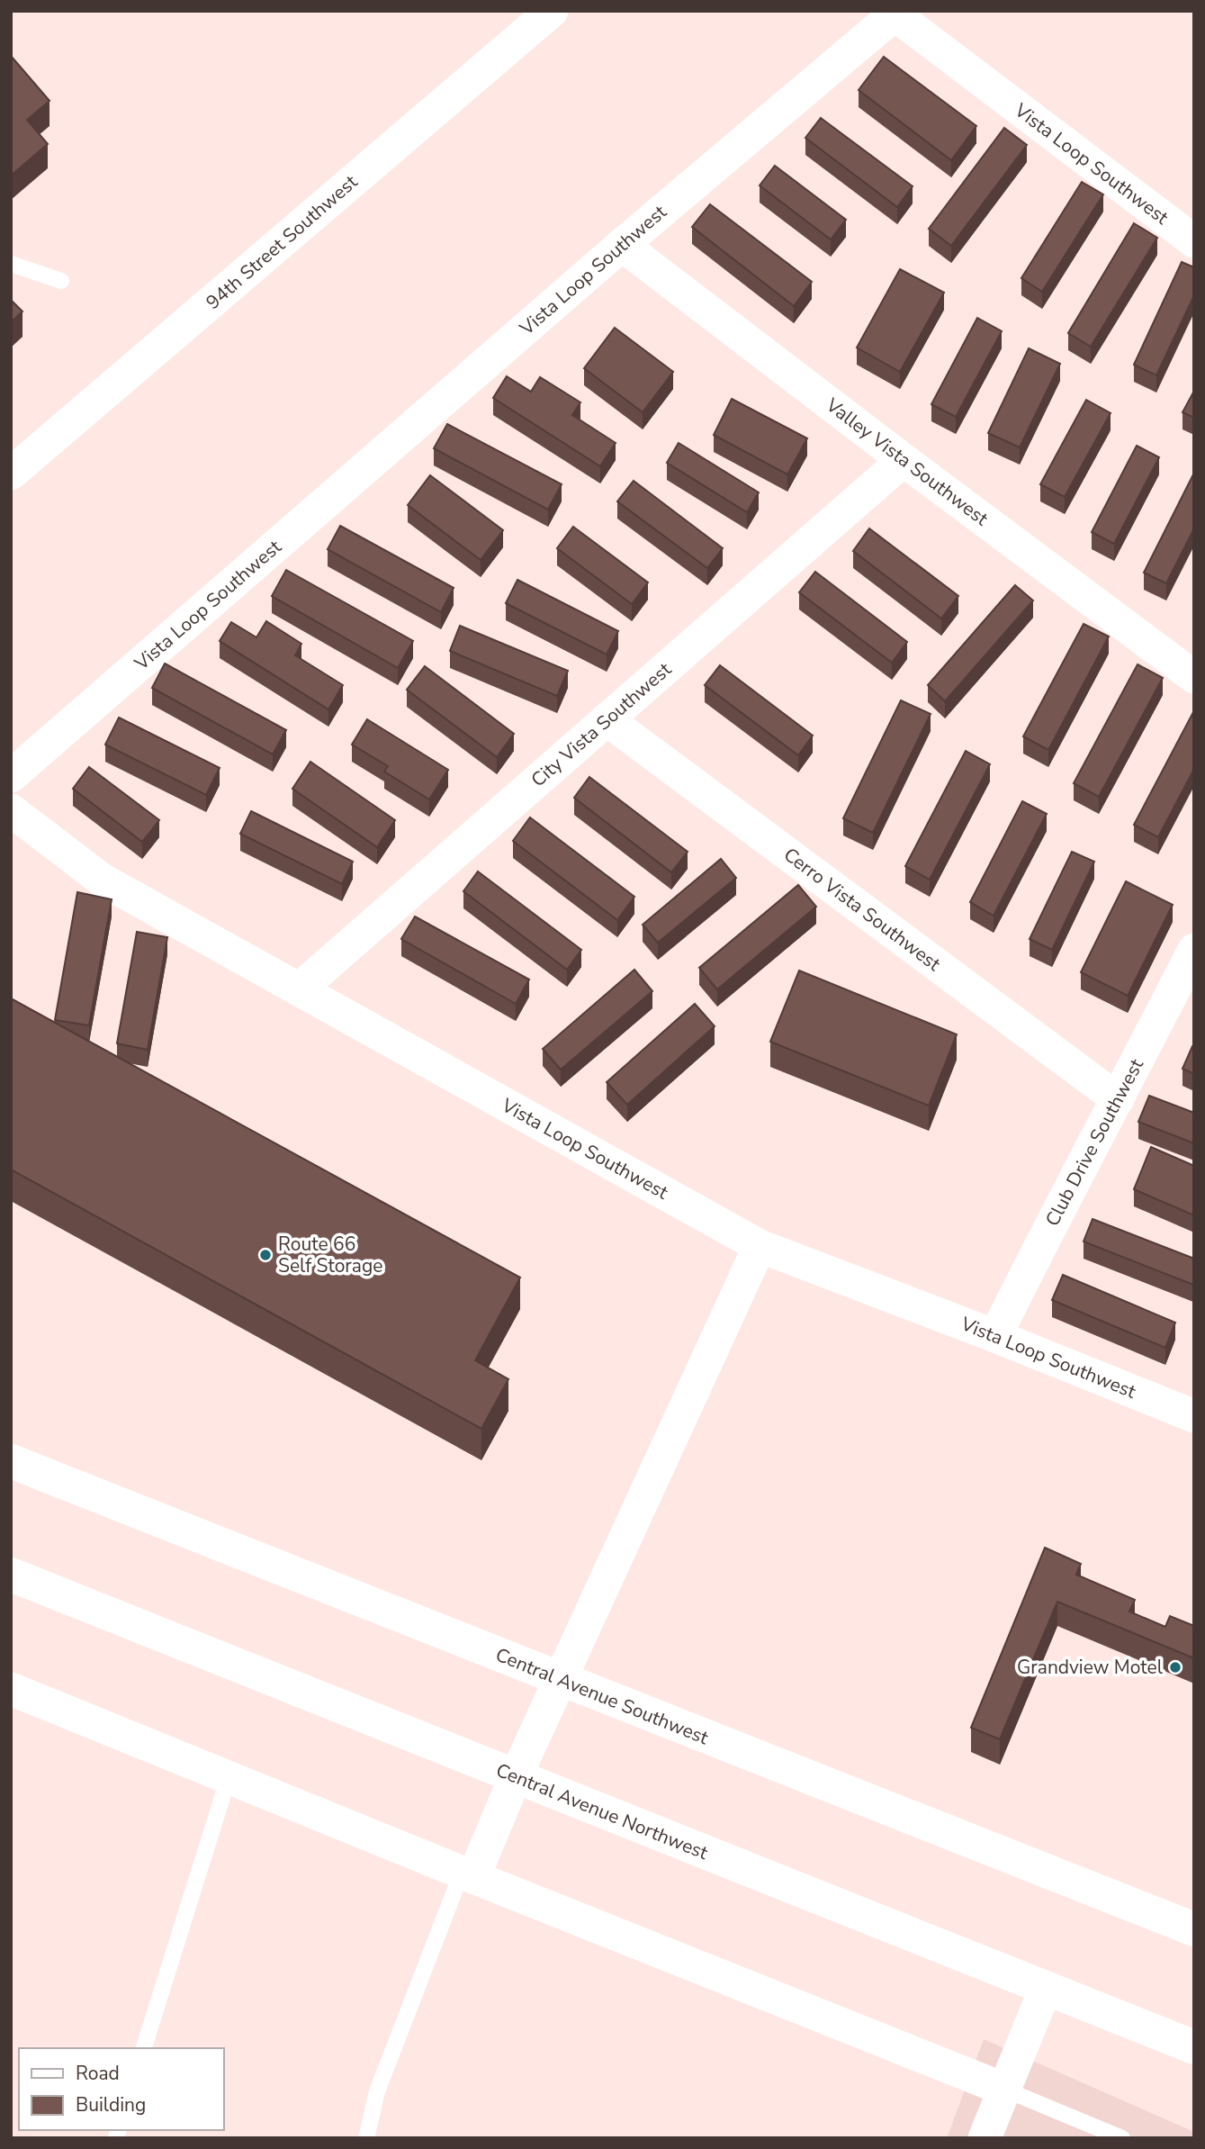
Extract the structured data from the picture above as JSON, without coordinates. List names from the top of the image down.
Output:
{
  "streets": {
    "main road": ["Central Avenue Southwest", "Central Avenue Northwest"],
    "street": [
      "Vista Loop Southwest",
      "94th Street Southwest",
      "Valley Vista Southwest",
      "City Vista Southwest",
      "Cerro Vista Southwest",
      "Club Drive Southwest"
    ]
  },
  "crossings": [
    ["Vista Loop Southwest", "Valley Vista Southwest"],
    ["Vista Loop Southwest", "City Vista Southwest"],
    ["Vista Loop Southwest", "Club Drive Southwest"],
    ["Valley Vista Southwest", "City Vista Southwest"],
    ["City Vista Southwest", "Cerro Vista Southwest"],
    ["Cerro Vista Southwest", "Club Drive Southwest"]
  ],
  "places": ["Route 66 Self Storage", "Grandview Motel"],
  "legend": ["Road", "Building"]
}
